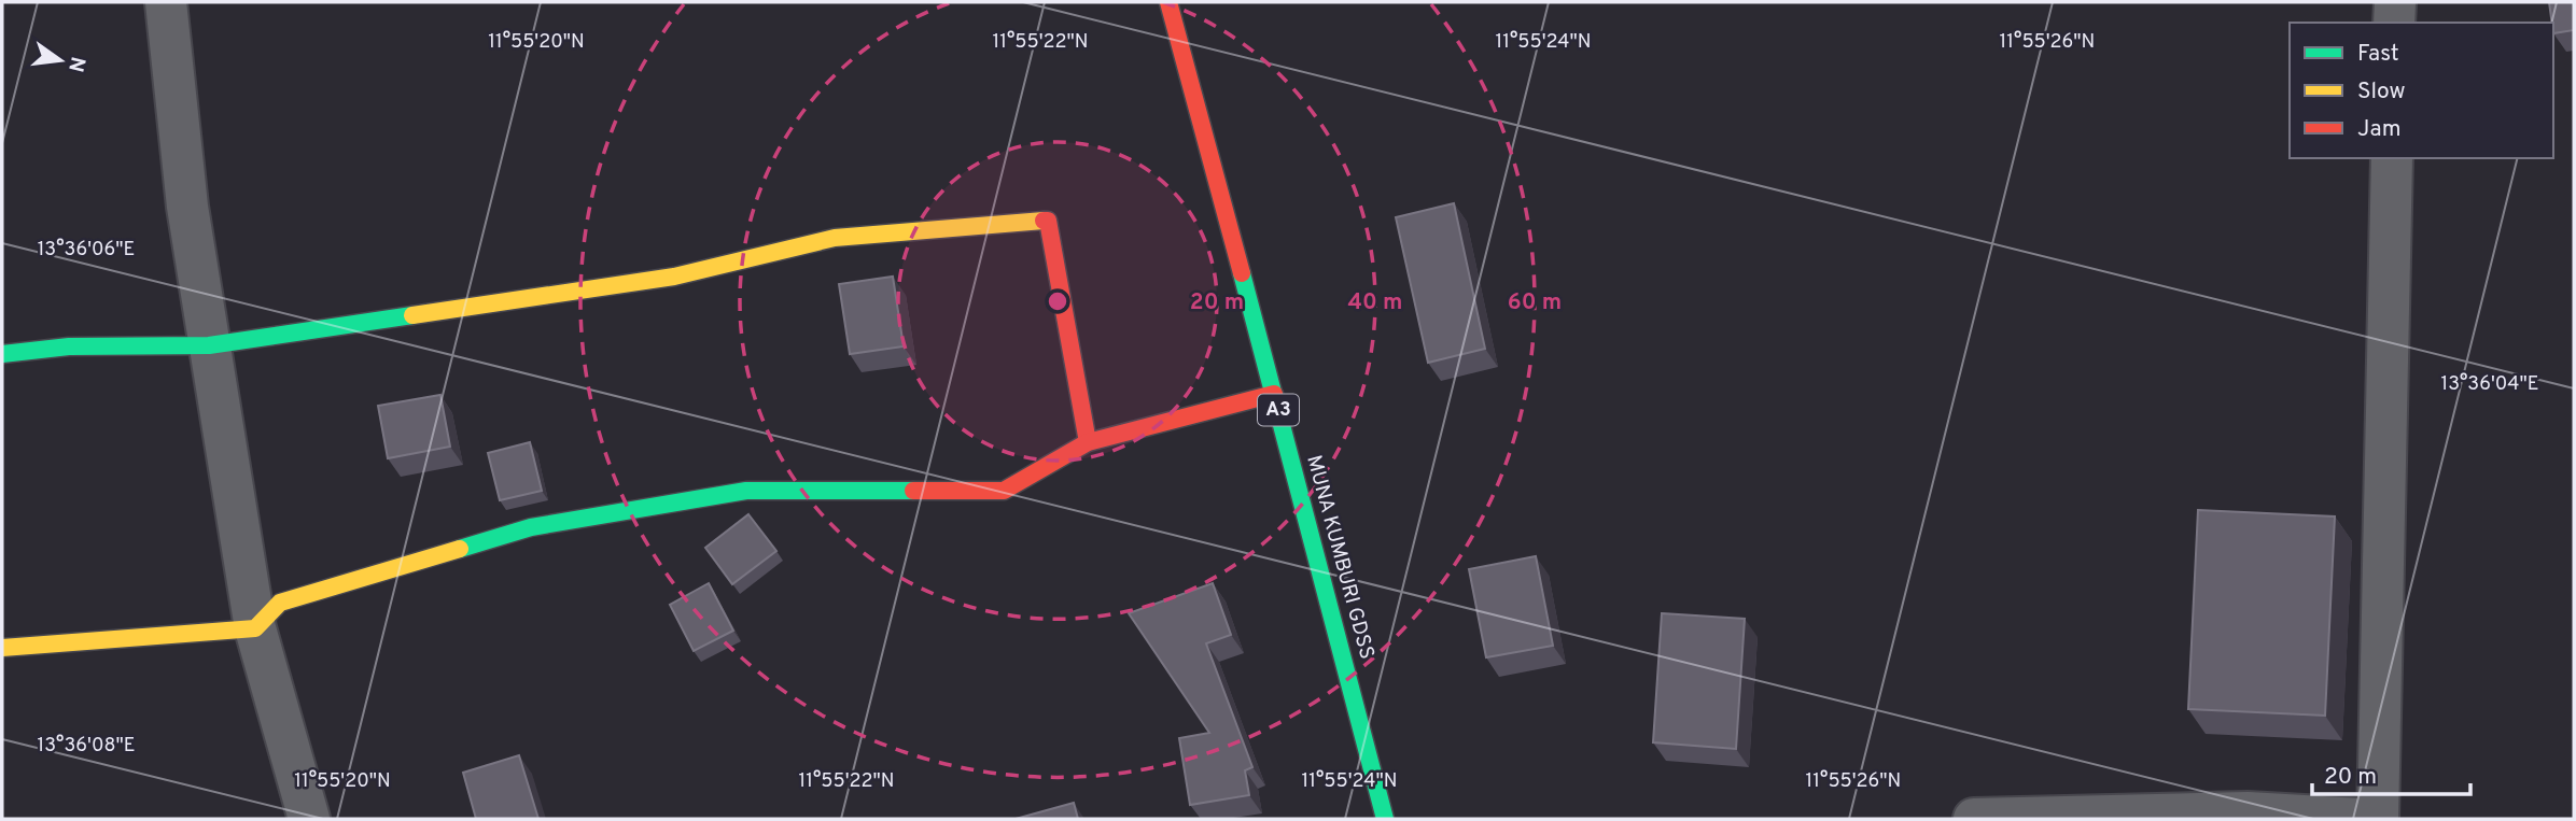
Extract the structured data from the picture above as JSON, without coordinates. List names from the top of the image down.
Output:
{
  "streets": {
    "main road": ["A3", "MUNA KUMBURI GDSS"]
  },
  "legend": ["Fast", "Slow", "Jam"],
  "scale_bar": "20 m",
  "north": "right",
  "coordinates": [
    "11°55'26\"N",
    "11°55'20\"N",
    "11°55'22\"N",
    "11°55'24\"N",
    "13°36'06\"E",
    "13°36'04\"E",
    "13°36'08\"E"
  ],
  "rings": ["20 m", "40 m", "60 m"]
}
